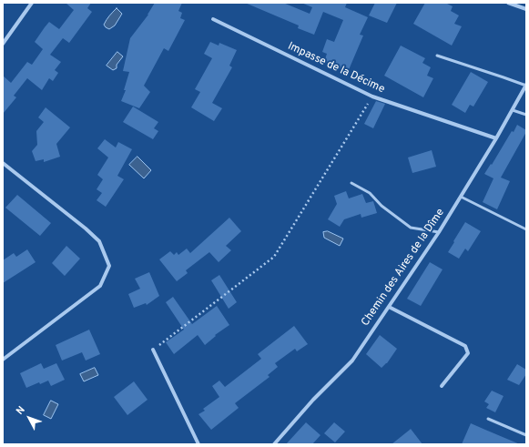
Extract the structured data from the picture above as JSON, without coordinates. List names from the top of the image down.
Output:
{
  "streets": {
    "street": ["Impasse de la Décime", "Chemin des Aires de la Dîme"]
  },
  "crossings": [
    ["Impasse de la Décime", "Chemin des Aires de la Dîme"]
  ],
  "north": "top left"
}
